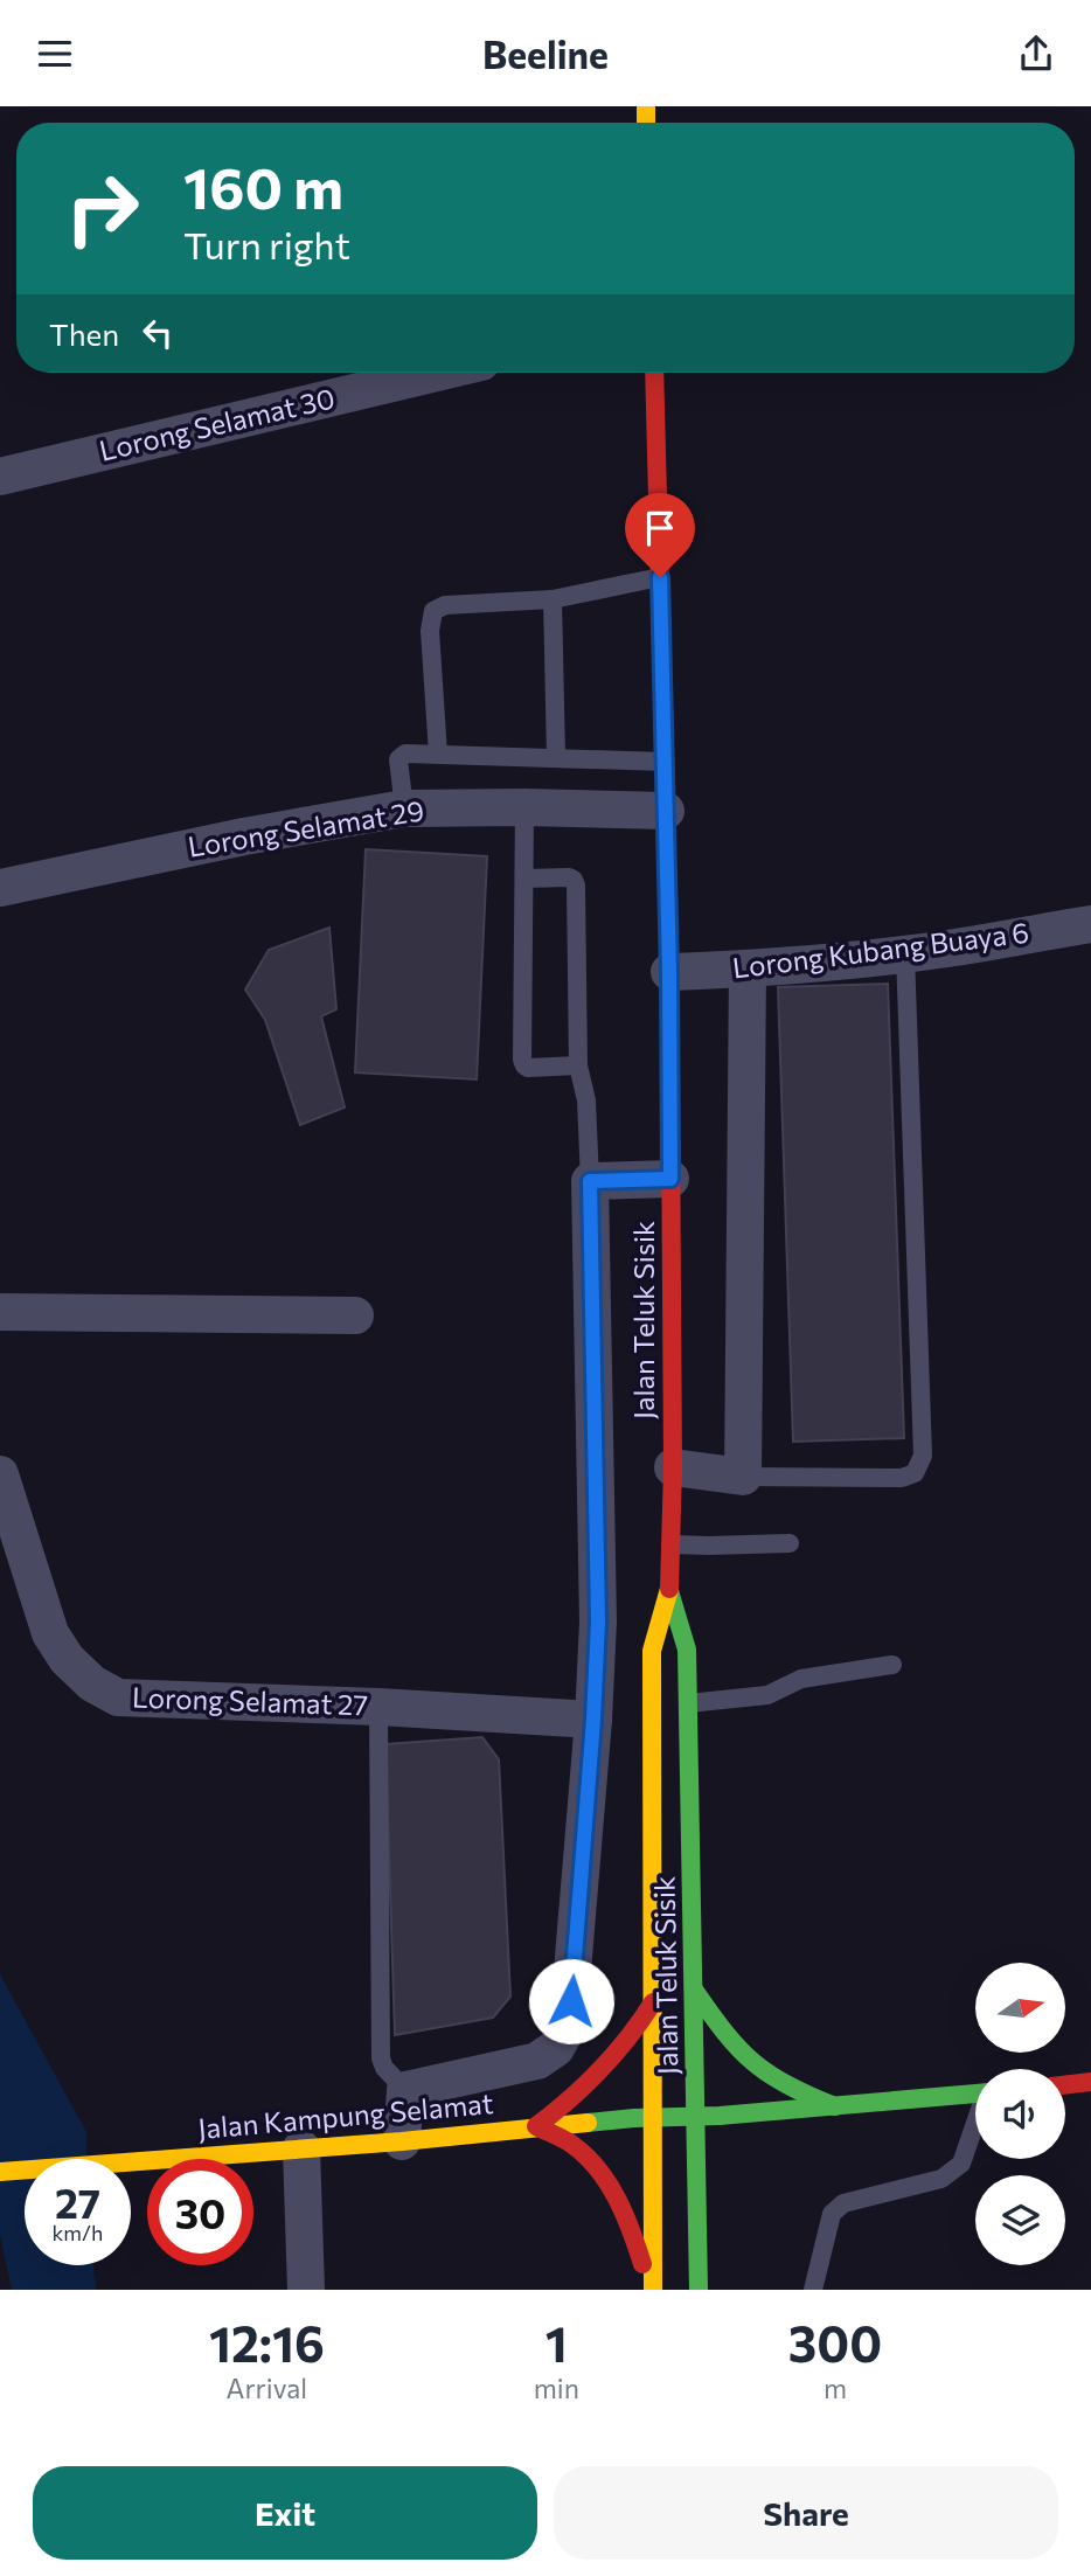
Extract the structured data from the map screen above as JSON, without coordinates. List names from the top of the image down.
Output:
{
  "streets": {
    "main road": ["Jalan Teluk Sisik", "Jalan Kampung Selamat"],
    "street": [
      "Lorong Selamat 30",
      "Lorong Selamat 29",
      "Lorong Kubang Buaya 6",
      "Lorong Selamat 27"
    ]
  },
  "crossings": [
    ["Lorong Selamat 29", "Jalan Teluk Sisik"],
    ["Lorong Kubang Buaya 6", "Jalan Teluk Sisik"],
    ["Jalan Teluk Sisik", "Jalan Kampung Selamat"]
  ],
  "north": "right",
  "page": {
    "header": "Beeline",
    "turn": ["160 m", "Turn right"],
    "then": "Then",
    "speed": "27 km/h",
    "limit": "30",
    "eta": [
      "12:16",
      "Arrival",
      "1",
      "min",
      "300",
      "m"
    ],
    "buttons": ["Exit", "Share"]
  }
}
